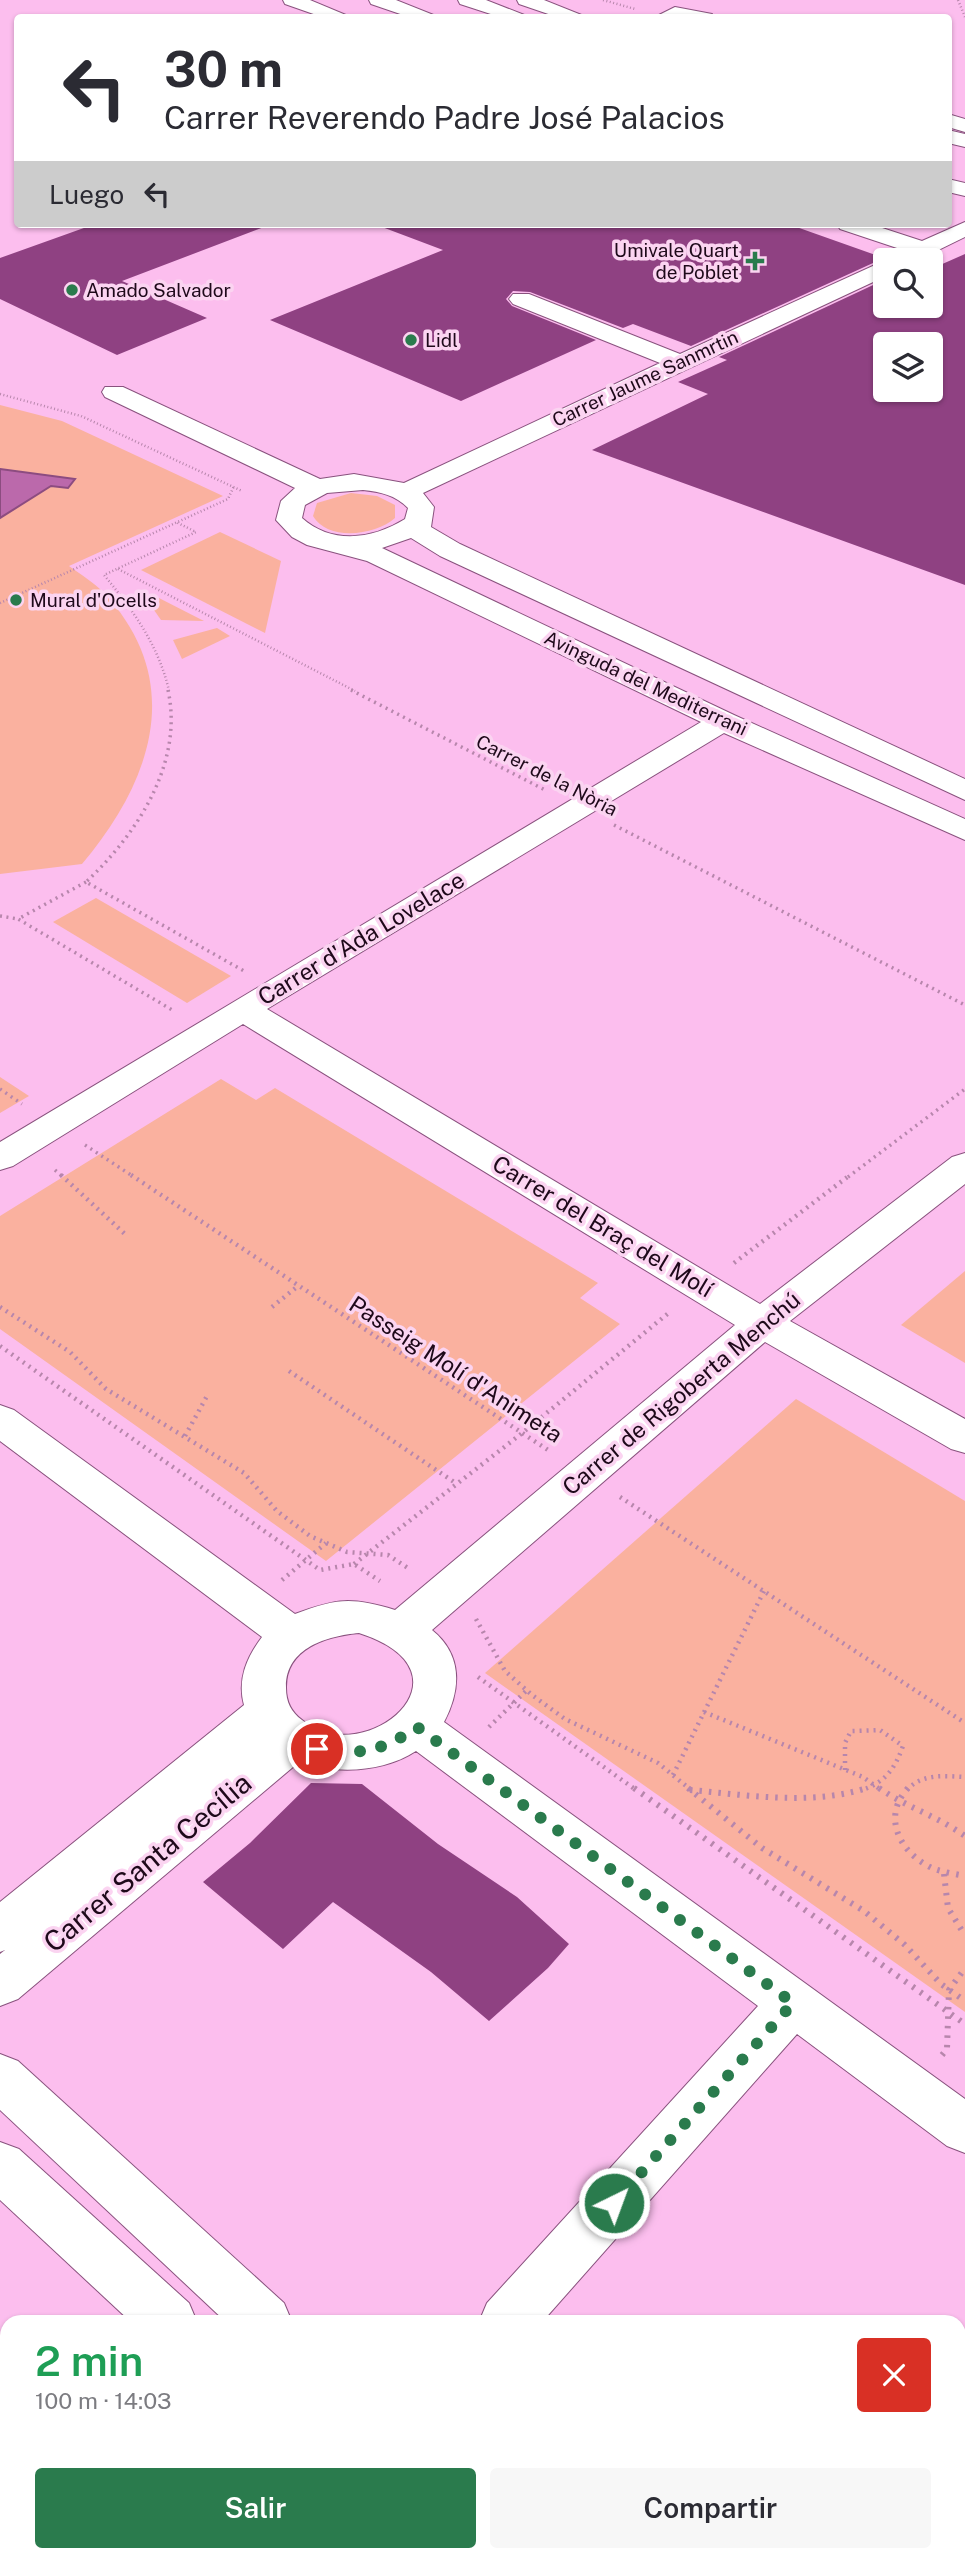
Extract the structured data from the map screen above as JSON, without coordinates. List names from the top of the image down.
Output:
{
  "streets": {
    "main road": [
      "Carrer Jaume Sanmrtin",
      "Avinguda del Mediterrani",
      "Carrer d'Ada Lovelace",
      "Carrer del Braç del Molí",
      "Carrer de Rigoberta Menchú",
      "Carrer Santa Cecília"
    ],
    "path": ["Carrer de la Nòria", "Passeig Molí d'Animeta"]
  },
  "crossings": [
    ["Avinguda del Mediterrani", "Carrer d'Ada Lovelace"],
    ["Carrer de la Nòria", "Carrer d'Ada Lovelace"],
    ["Carrer d'Ada Lovelace", "Carrer del Braç del Molí"],
    ["Carrer d'Ada Lovelace", "Passeig Molí d'Animeta"],
    ["Carrer del Braç del Molí", "Carrer de Rigoberta Menchú"],
    ["Passeig Molí d'Animeta", "Carrer de Rigoberta Menchú"],
    ["Carrer de Rigoberta Menchú", "Carrer Santa Cecília"]
  ],
  "places": {
    "health": ["Umivale Quart de Poblet"],
    "other": ["Amado Salvador", "Lidl", "Mural d'Ocells"]
  },
  "page": {
    "turn": ["30 m", "Carrer Reverendo Padre José Palacios"],
    "then": "Luego",
    "heading": ["2 min", "100 m · 14:03"],
    "buttons": ["Salir", "Compartir"]
  }
}
